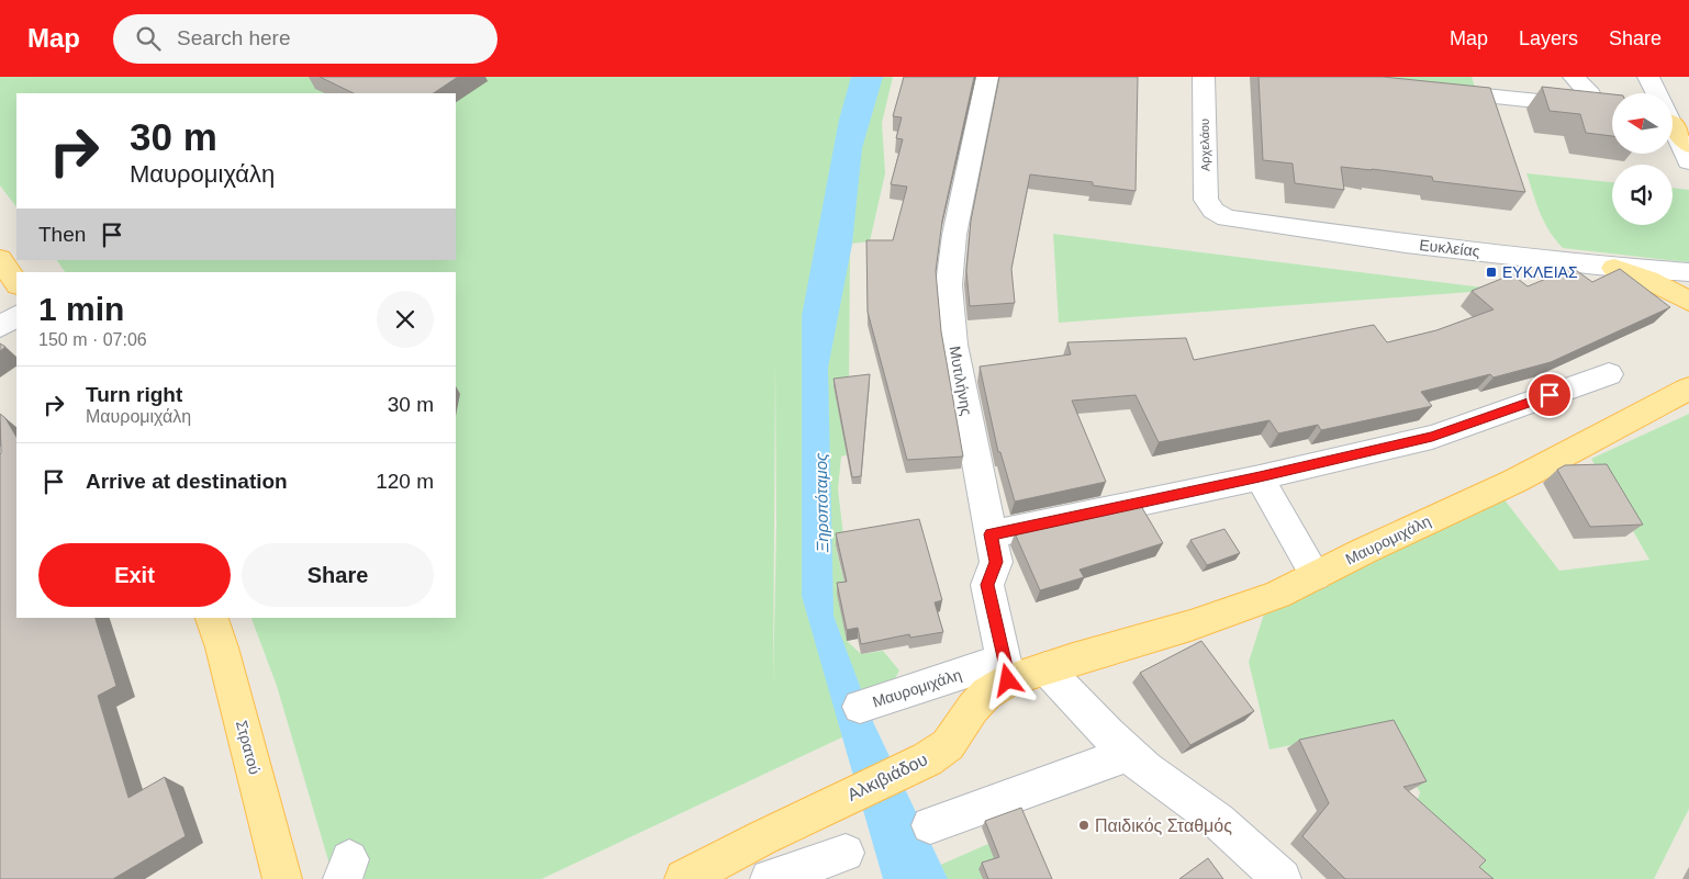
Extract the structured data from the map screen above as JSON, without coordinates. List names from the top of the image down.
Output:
{
  "streets": {
    "main road": ["Μαυρομιχάλη", "Στρατού", "Αλκιβιάδου"],
    "street": ["Αρχελάου", "Ευκλείας", "Μυτιλήνης"]
  },
  "crossings": [
    ["Αρχελάου", "Ευκλείας"],
    ["Μυτιλήνης", "Μαυρομιχάλη"],
    ["Μυτιλήνης", "Αλκιβιάδου"],
    ["Μαυρομιχάλη", "Αλκιβιάδου"]
  ],
  "water": ["Ξηροπόταμος"],
  "places": {
    "transit": ["ΕΥΚΛΕΙΑΣ"],
    "other": ["Παιδικός Σταθμός"]
  },
  "north": "left",
  "page": {
    "header": "Map",
    "search": "Search here",
    "nav": ["Map", "Layers", "Share"],
    "turn": ["30 m", "Μαυρομιχάλη"],
    "then": "Then",
    "heading": ["1 min", "150 m · 07:06"],
    "list": [
      {
        "name": "Turn right",
        "note": "Μαυρομιχάλη",
        "value": "30 m"
      },
      {
        "name": "Arrive at destination",
        "value": "120 m"
      }
    ],
    "buttons": ["Exit", "Share"]
  }
}
